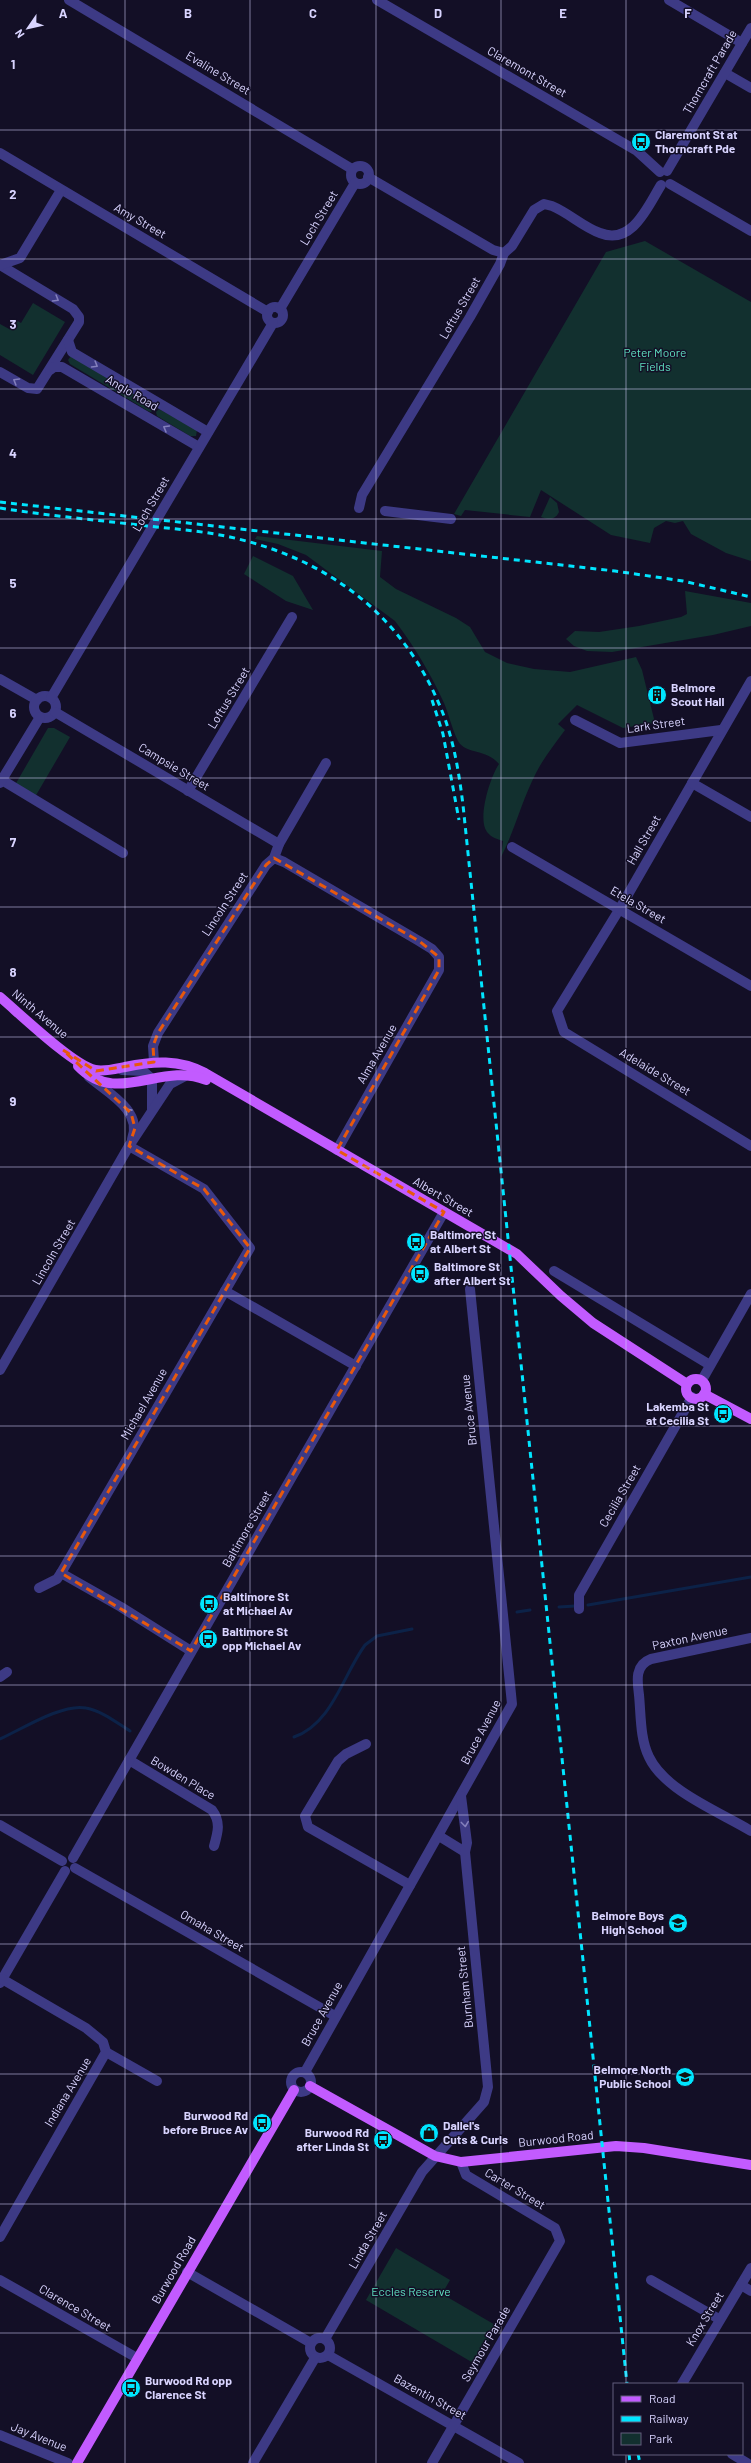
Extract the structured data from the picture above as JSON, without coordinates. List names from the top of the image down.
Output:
{
  "streets": {
    "main road": ["Ninth Avenue", "Albert Street", "Burwood Road"],
    "street": [
      "Claremont Street",
      "Thorncraft Parade",
      "Evaline Street",
      "Loch Street",
      "Amy Street",
      "Loftus Street",
      "Anglo Road",
      "Lark Street",
      "Campsie Street",
      "Hall Street",
      "Lincoln Street",
      "Etela Street",
      "Alma Avenue",
      "Adelaide Street",
      "Michael Avenue",
      "Bruce Avenue",
      "Cecilia Street",
      "Baltimore Street",
      "Paxton Avenue",
      "Bowden Place",
      "Omaha Street",
      "Burnham Street",
      "Indiana Avenue",
      "Carter Street",
      "Linda Street",
      "Clarence Street",
      "Knox Street",
      "Seymour Parade",
      "Bazentin Street",
      "Jay Avenue"
    ]
  },
  "crossings": [
    ["Claremont Street", "Thorncraft Parade"],
    ["Evaline Street", "Loch Street"],
    ["Loch Street", "Amy Street"],
    ["Loch Street", "Anglo Road"],
    ["Loch Street", "Campsie Street"],
    ["Loftus Street", "Campsie Street"],
    ["Lark Street", "Hall Street"],
    ["Campsie Street", "Lincoln Street"],
    ["Hall Street", "Etela Street"],
    ["Hall Street", "Adelaide Street"],
    ["Lincoln Street", "Alma Avenue"],
    ["Lincoln Street", "Albert Street"],
    ["Lincoln Street", "Michael Avenue"],
    ["Ninth Avenue", "Albert Street"],
    ["Alma Avenue", "Albert Street"],
    ["Albert Street", "Cecilia Street"],
    ["Albert Street", "Baltimore Street"],
    ["Bruce Avenue", "Omaha Street"],
    ["Bruce Avenue", "Burnham Street"],
    ["Bruce Avenue", "Burwood Road"],
    ["Baltimore Street", "Bowden Place"],
    ["Baltimore Street", "Omaha Street"],
    ["Burnham Street", "Burwood Road"],
    ["Burnham Street", "Linda Street"],
    ["Burwood Road", "Carter Street"],
    ["Burwood Road", "Linda Street"],
    ["Burwood Road", "Clarence Street"],
    ["Carter Street", "Seymour Parade"],
    ["Linda Street", "Bazentin Street"],
    ["Seymour Parade", "Bazentin Street"]
  ],
  "parks": ["Peter Moore Fields", "Eccles Reserve"],
  "places": {
    "bus stop": [
      "Claremont St at Thorncraft Pde",
      "Baltimore St at Albert St",
      "Baltimore St after Albert St",
      "Lakemba St at Cecilia St",
      "Baltimore St at Michael Av",
      "Baltimore St opp Michael Av",
      "Burwood Rd before Bruce Av",
      "Burwood Rd after Linda St",
      "Burwood Rd opp Clarence St"
    ],
    "building": ["Belmore Scout Hall"],
    "school or university": ["Belmore Boys High School", "Belmore North Public School"],
    "shop": ["Dallel's Cuts & Curls"]
  },
  "legend": ["Road", "Railway", "Park"],
  "north": "bottom left",
  "grid": {
    "columns": [
      "A",
      "B",
      "C",
      "D",
      "E",
      "F"
    ],
    "rows": [
      "1",
      "2",
      "3",
      "4",
      "5",
      "6",
      "7",
      "8",
      "9"
    ]
  }
}
